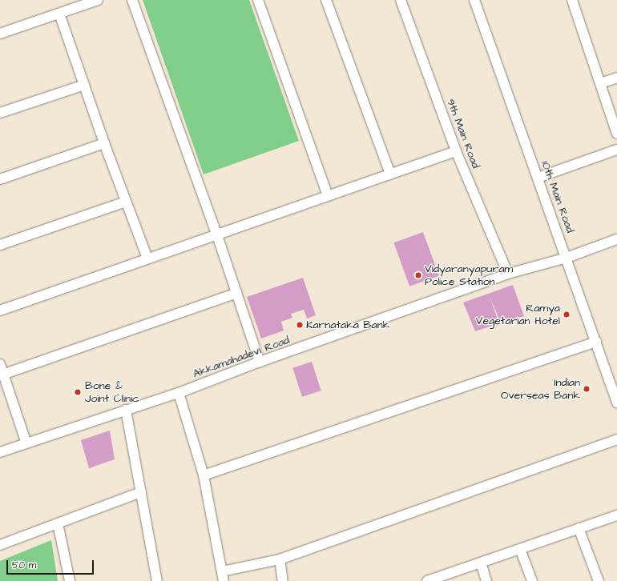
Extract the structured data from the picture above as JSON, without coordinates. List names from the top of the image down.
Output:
{
  "streets": {
    "street": ["9th Main Road", "10th Main Road", "Akkamahadevi Road"]
  },
  "crossings": [
    ["9th Main Road", "Akkamahadevi Road"],
    ["10th Main Road", "Akkamahadevi Road"]
  ],
  "places": [
    "Vidyaranyapuram Police Station",
    "Ramya Vegetarian Hotel",
    "Karnataka Bank",
    "Indian Overseas Bank",
    "Bone & Joint Clinic"
  ],
  "scale_bar": "50 m"
}
